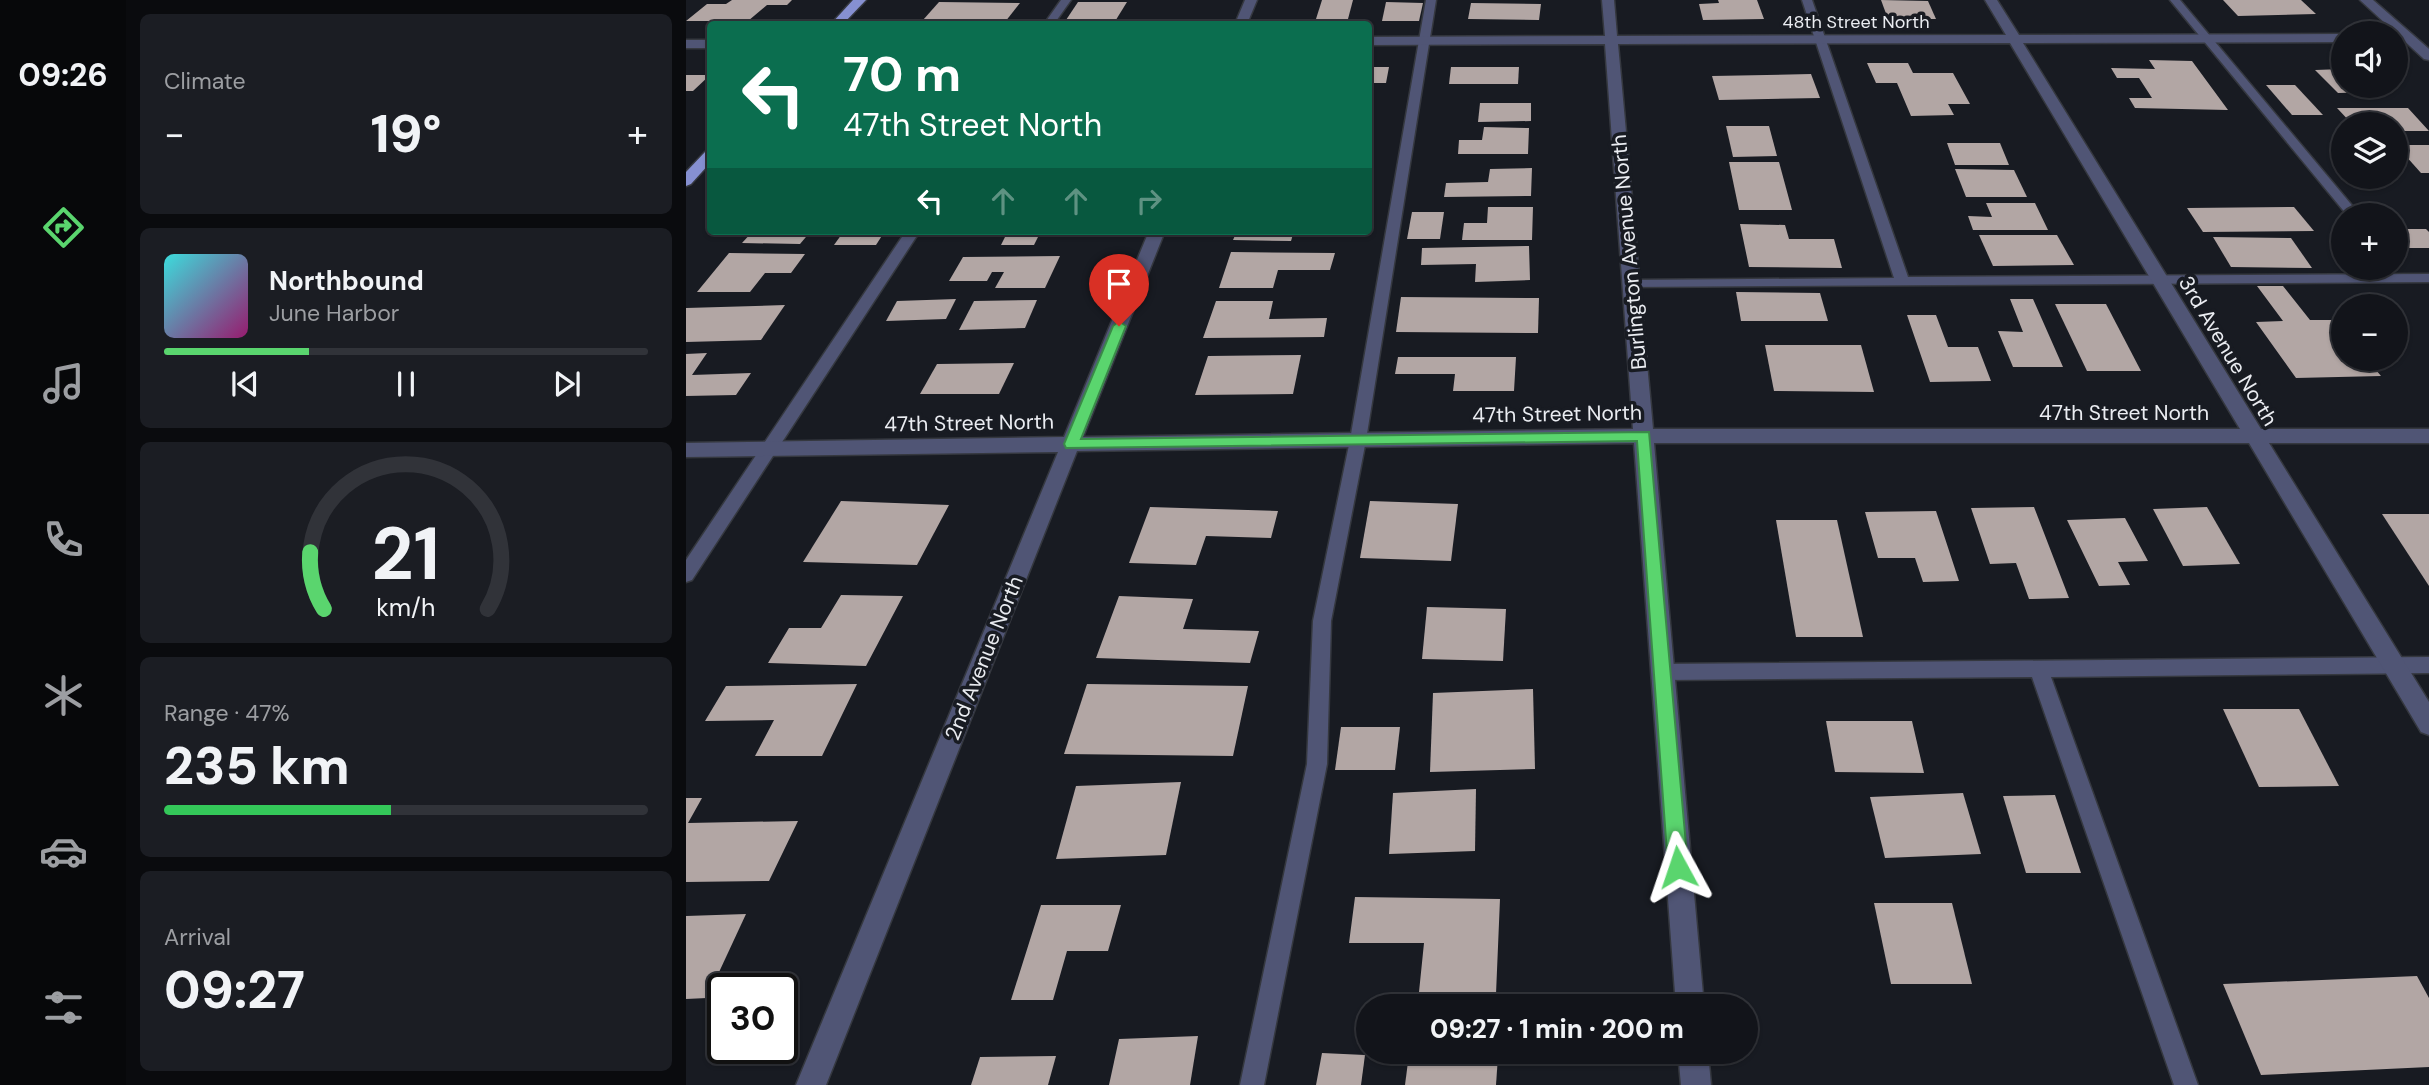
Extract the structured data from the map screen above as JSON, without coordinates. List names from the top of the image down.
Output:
{
  "streets": {
    "street": [
      "48th Street North",
      "Burlington Avenue North",
      "3rd Avenue North",
      "47th Street North",
      "2nd Avenue North"
    ]
  },
  "crossings": [
    ["48th Street North", "Burlington Avenue North"],
    ["48th Street North", "3rd Avenue North"],
    ["Burlington Avenue North", "47th Street North"],
    ["3rd Avenue North", "47th Street North"],
    ["47th Street North", "2nd Avenue North"]
  ],
  "page": {
    "tabs": "09:26",
    "tile": [
      "Climate",
      ["Range · 47%", "235 km"],
      ["Arrival", "09:27"]
    ],
    "map_buttons": ["+", "−"],
    "turn": ["70 m", "47th Street North"],
    "heat": ["−", "19°", "+"],
    "song": ["Northbound", "June Harbor"],
    "limit": "30",
    "trip": "09:27 · 1 min · 200 m",
    "gauge": ["21", "km/h"]
  }
}
